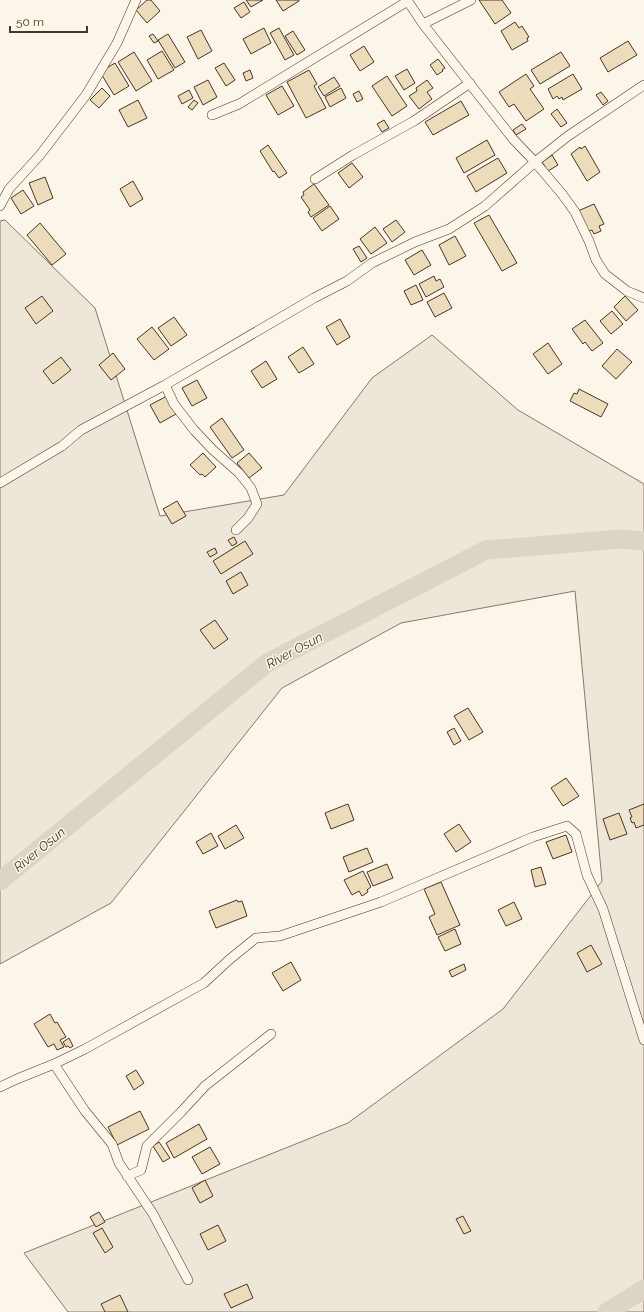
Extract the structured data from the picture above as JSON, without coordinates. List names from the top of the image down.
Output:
{
  "water": ["River Osun"],
  "scale_bar": "50 m"
}
